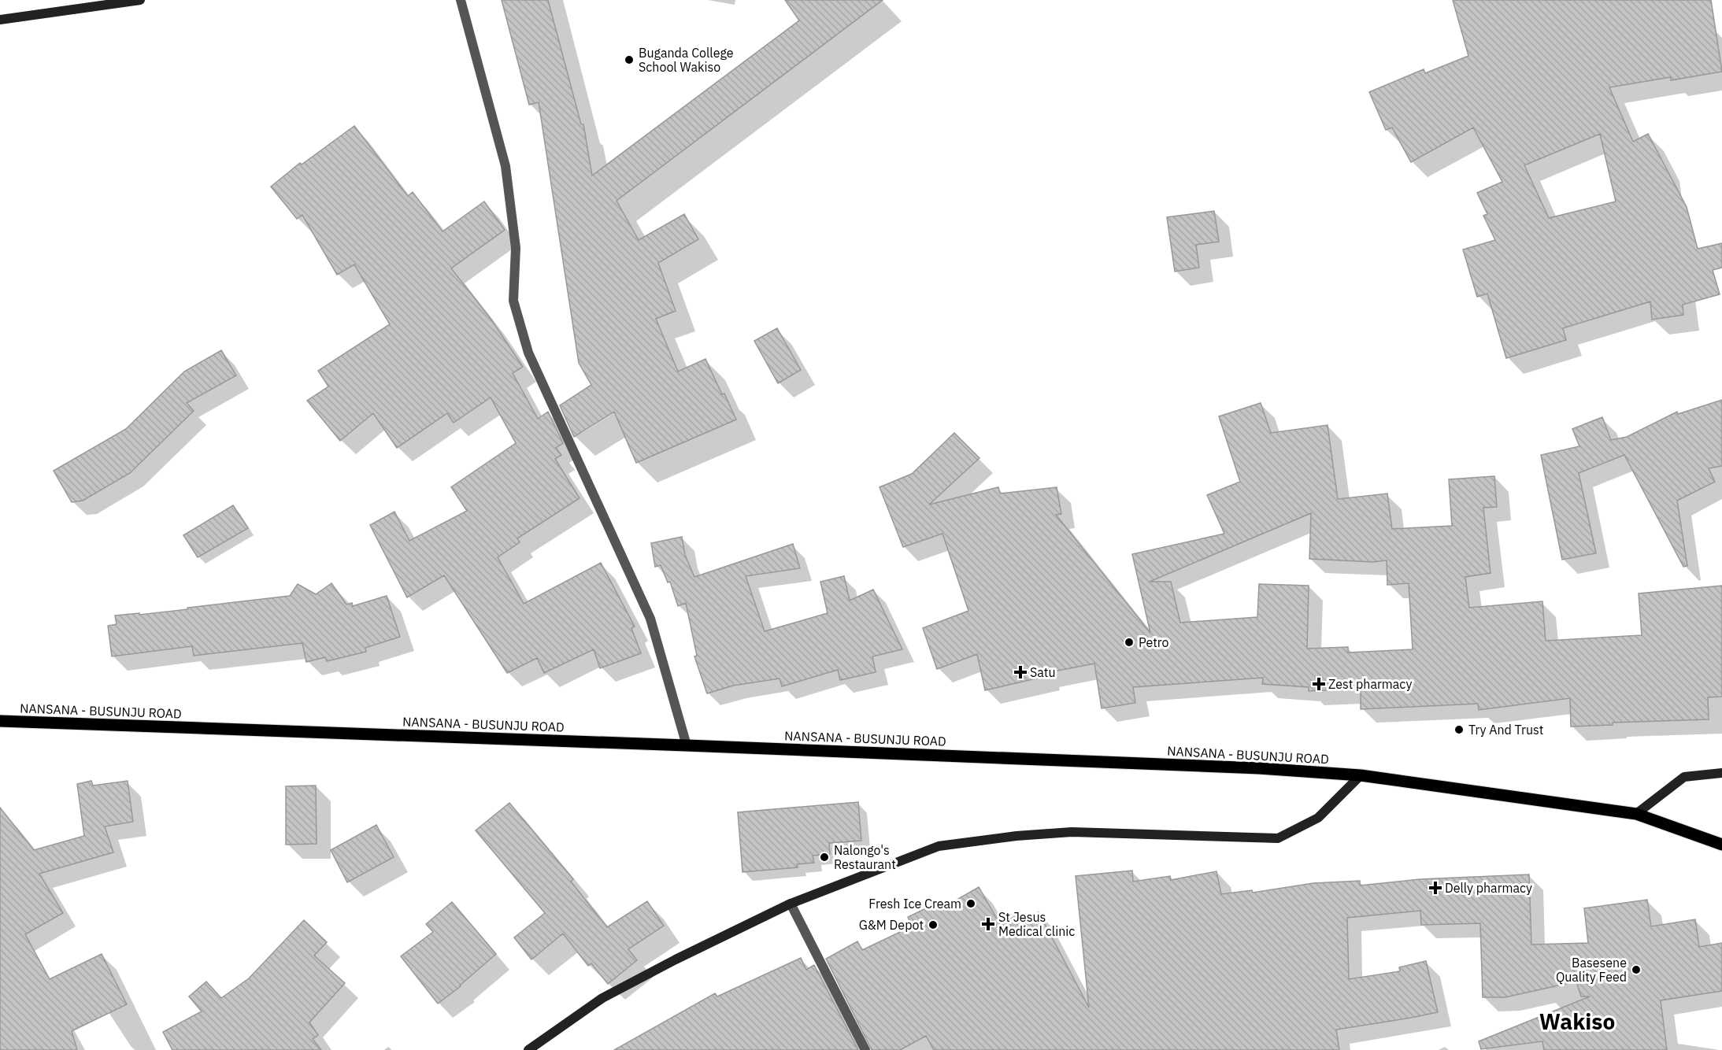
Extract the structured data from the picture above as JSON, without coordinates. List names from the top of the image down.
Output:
{
  "streets": {
    "main road": ["NANSANA - BUSUNJU ROAD"]
  },
  "districts": ["Wakiso"],
  "places": {
    "other": [
      "Buganda College School Wakiso",
      "Petro",
      "Try And Trust",
      "Nalongo's Restaurant",
      "Fresh Ice Cream",
      "G&M Depot",
      "Basesene Quality Feed"
    ],
    "health": [
      "Satu",
      "Zest pharmacy",
      "Delly pharmacy",
      "St Jesus Medical clinic"
    ]
  }
}
